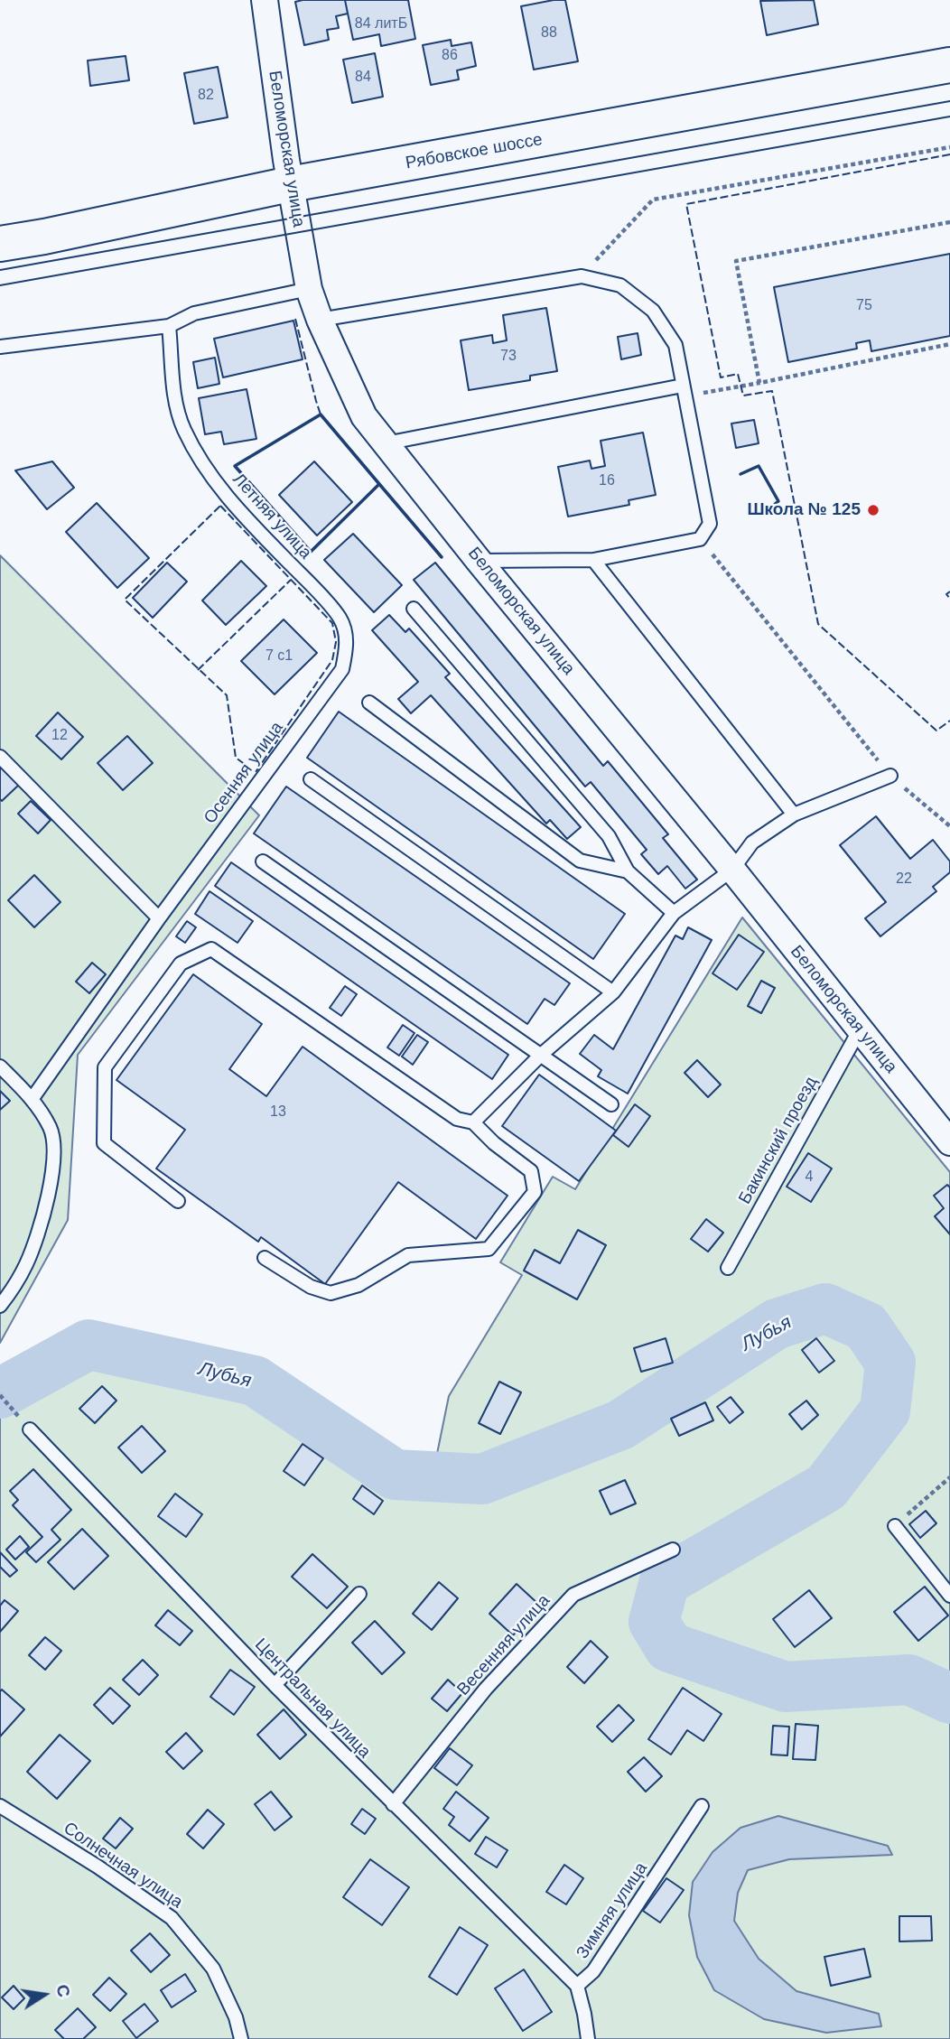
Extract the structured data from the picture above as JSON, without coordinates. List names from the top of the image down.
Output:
{
  "streets": {
    "main road": ["Рябовское шоссе"],
    "street": ["Беломорская улица"],
    "lane": [
      "Летняя улица",
      "Осенняя улица",
      "Бакинский проезд",
      "Весенняя улица",
      "Центральная улица",
      "Солнечная улица",
      "Зимняя улица"
    ]
  },
  "crossings": [
    ["Беломорская улица", "Рябовское шоссе"],
    ["Беломорская улица", "Бакинский проезд"],
    ["Летняя улица", "Осенняя улица"],
    ["Весенняя улица", "Центральная улица"],
    ["Центральная улица", "Зимняя улица"]
  ],
  "water": ["Лубья"],
  "places": ["Школа № 125"],
  "house_numbers": [
    "84 литБ",
    "88",
    "86",
    "84",
    "82",
    "75",
    "73",
    "16",
    "7 с1",
    "12",
    "22",
    "13",
    "4"
  ],
  "north": "right"
}
